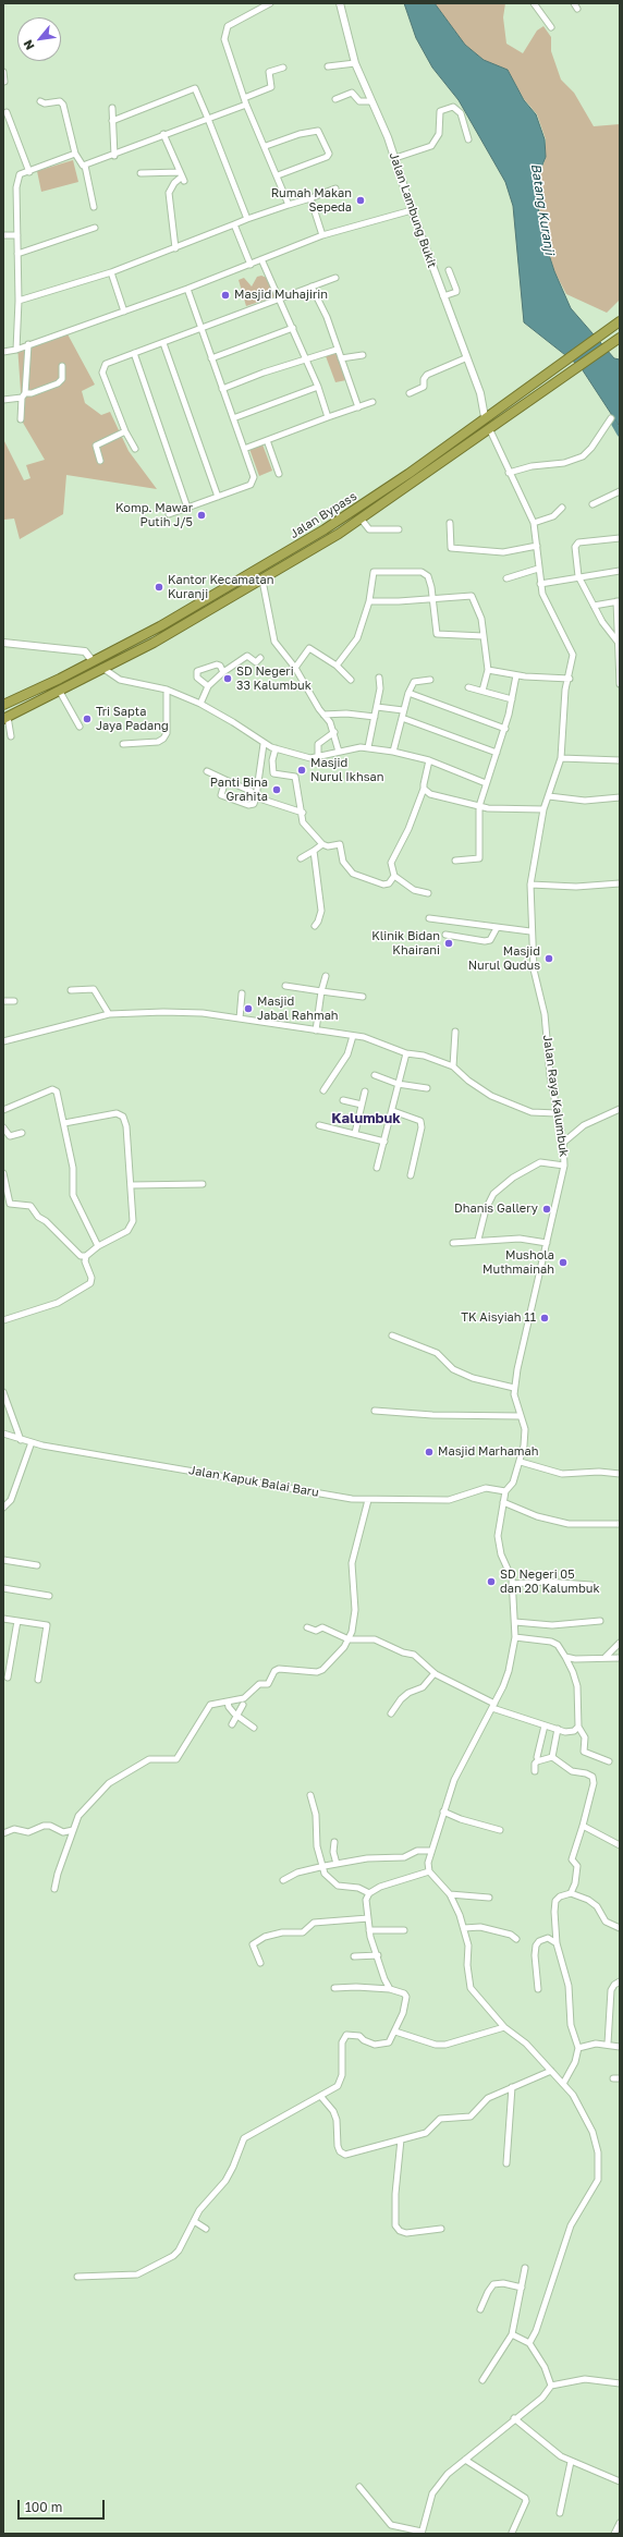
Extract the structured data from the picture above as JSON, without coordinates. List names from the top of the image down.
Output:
{
  "streets": {
    "highway": ["Jalan Bypass"],
    "street": ["Jalan Lambung Bukit", "Jalan Raya Kalumbuk", "Jalan Kapuk Balai Baru"]
  },
  "crossings": [
    ["Jalan Lambung Bukit", "Jalan Bypass"],
    ["Jalan Raya Kalumbuk", "Jalan Kapuk Balai Baru"]
  ],
  "districts": ["Kalumbuk"],
  "water": ["Batang Kuranji"],
  "places": [
    "Rumah Makan Sepeda",
    "Masjid Muhajirin",
    "Komp. Mawar Putih J/5",
    "Kantor Kecamatan Kuranji",
    "SD Negeri 33 Kalumbuk",
    "Tri Sapta Jaya Padang",
    "Masjid Nurul Ikhsan",
    "Panti Bina Grahita",
    "Klinik Bidan Khairani",
    "Masjid Nurul Qudus",
    "Masjid Jabal Rahmah",
    "Dhanis Gallery",
    "Mushola Muthmainah",
    "TK Aisyiah 11",
    "Masjid Marhamah",
    "SD Negeri 05 dan 20 Kalumbuk"
  ],
  "scale_bar": "100 m",
  "north": "bottom left"
}
